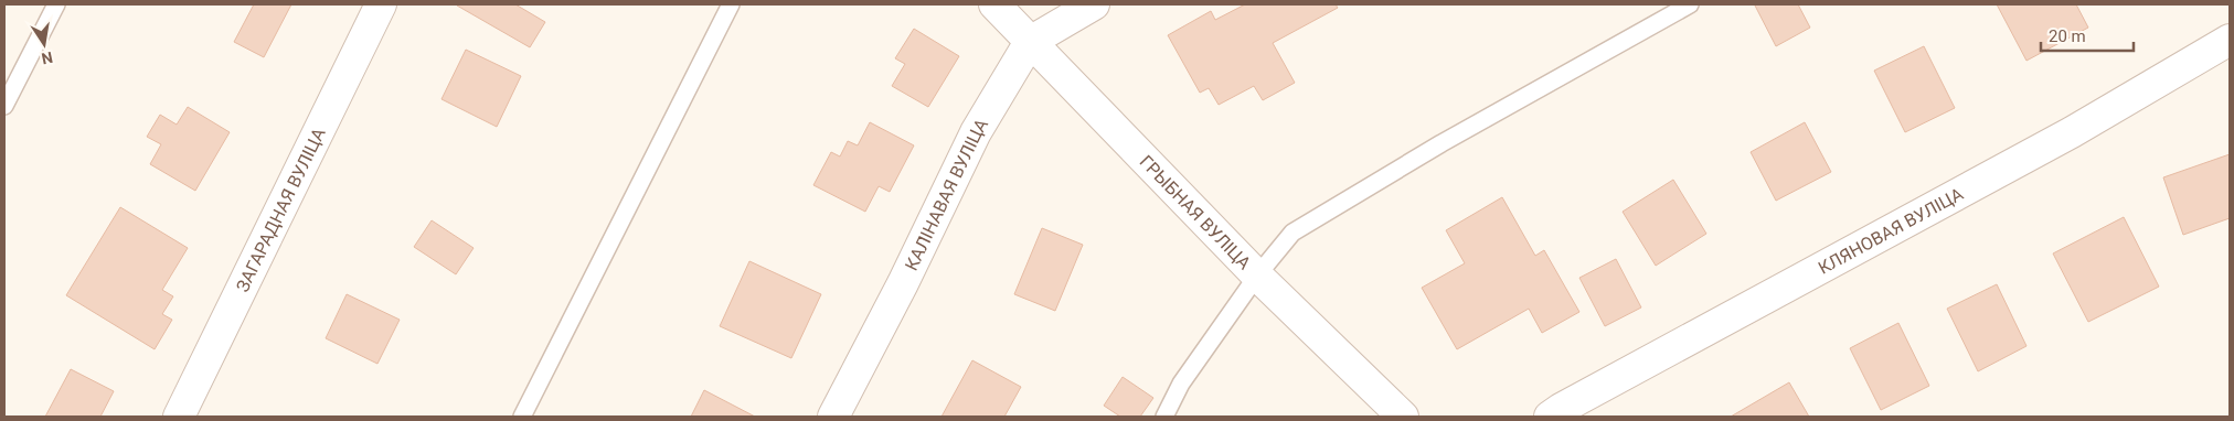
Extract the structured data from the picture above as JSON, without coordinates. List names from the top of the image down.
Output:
{
  "streets": {
    "street": [
      "КАЛІНАВАЯ ВУЛІЦА",
      "ЗАГАРАДНАЯ ВУЛІЦА",
      "ГРЫБНАЯ ВУЛІЦА",
      "КЛЯНОВАЯ ВУЛІЦА"
    ]
  },
  "crossings": [
    ["КАЛІНАВАЯ ВУЛІЦА", "ГРЫБНАЯ ВУЛІЦА"]
  ],
  "scale_bar": "20 m",
  "north": "bottom"
}
